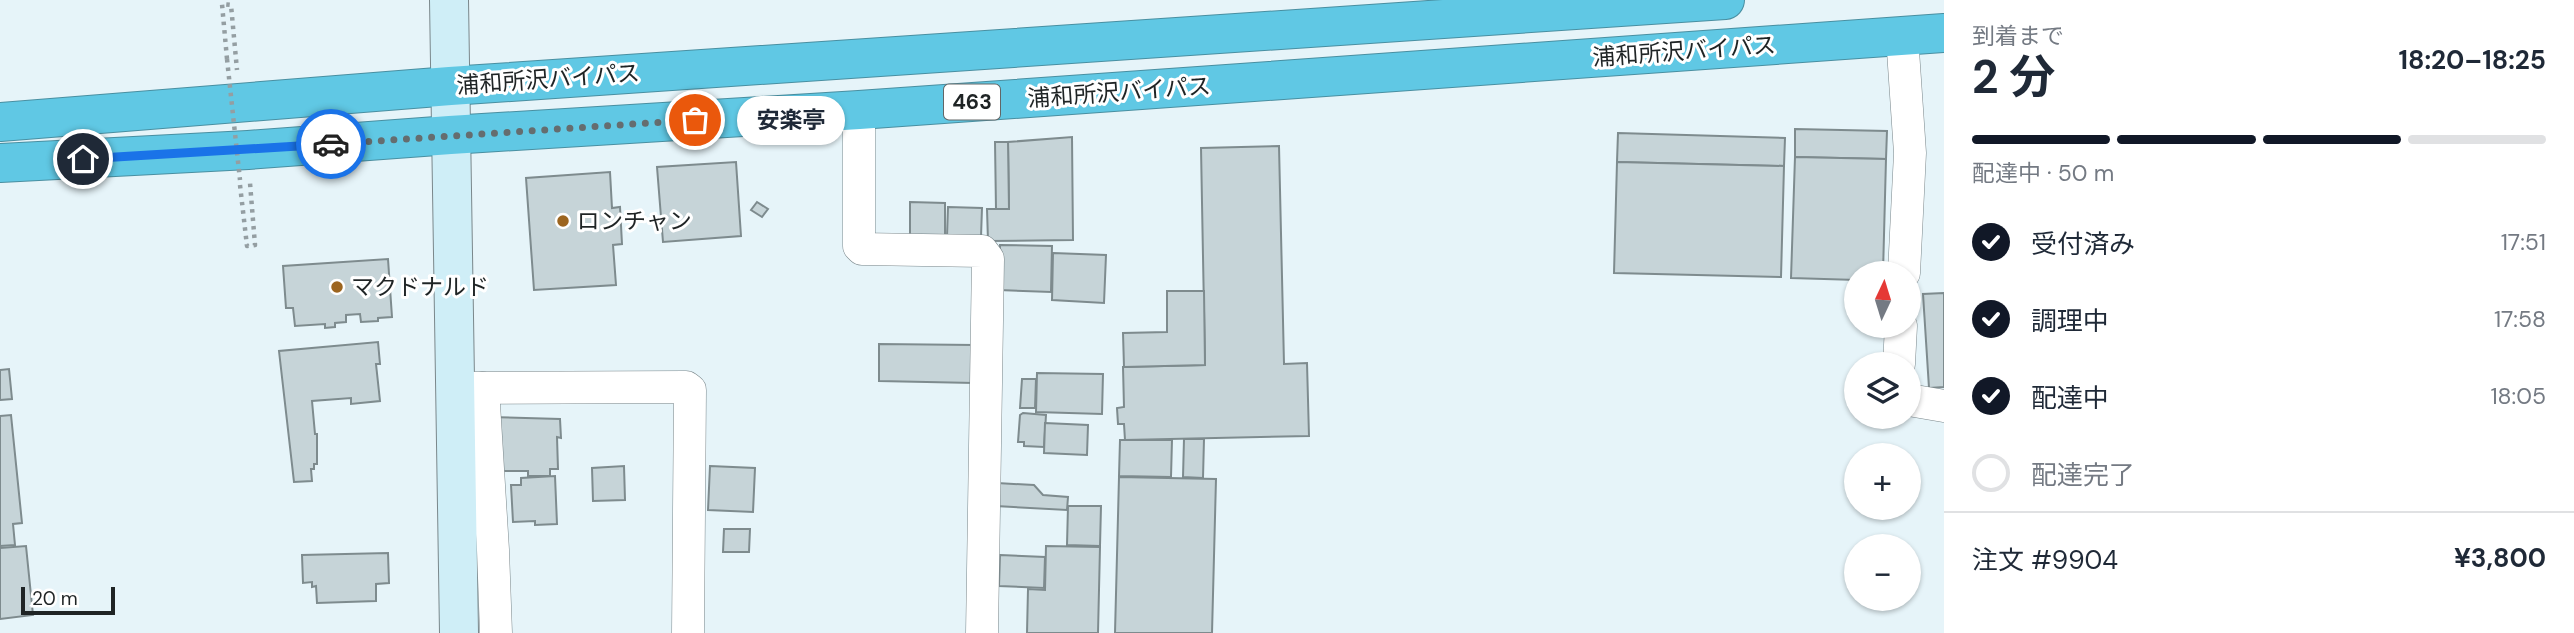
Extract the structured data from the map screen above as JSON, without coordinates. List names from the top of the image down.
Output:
{
  "streets": {
    "highway": ["浦和所沢バイパス", "463"]
  },
  "places": ["安楽亭", "ロンチャン", "マクドナルド"],
  "scale_bar": "20 m",
  "north": "top",
  "page": {
    "heading": ["2 分", "到着まで", "18:20–18:25"],
    "panel": ["注文 #9904", "¥3,800"],
    "bubble": "安楽亭",
    "bar": "配達中 · 50 m",
    "list": [
      ["受付済み", "17:51"],
      ["調理中", "17:58"],
      ["配達中", "18:05"],
      "配達完了"
    ],
    "map_buttons": ["+", "−"],
    "scale": "20 m"
  }
}
